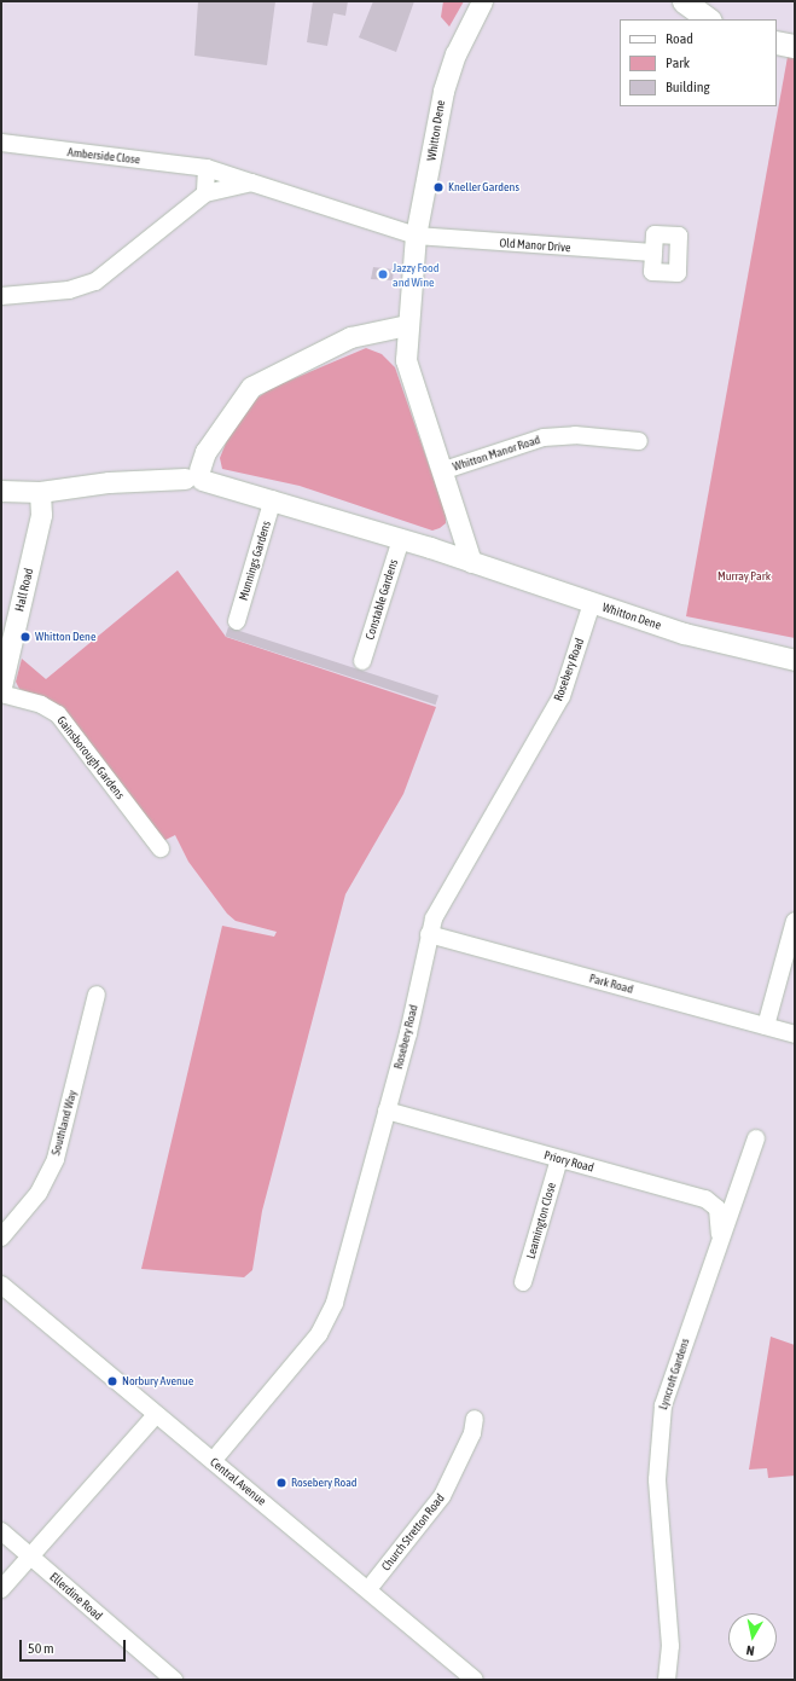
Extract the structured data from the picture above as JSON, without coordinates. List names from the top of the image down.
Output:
{
  "streets": {
    "street": [
      "Whitton Dene",
      "Amberside Close",
      "Old Manor Drive",
      "Whitton Manor Road",
      "Munnings Gardens",
      "Hall Road",
      "Constable Gardens",
      "Rosebery Road",
      "Gainsborough Gardens",
      "Park Road",
      "Southland Way",
      "Priory Road",
      "Leamington Close",
      "Lyncroft Gardens",
      "Central Avenue",
      "Church Stretton Road",
      "Ellerdine Road"
    ]
  },
  "crossings": [
    ["Whitton Dene", "Old Manor Drive"],
    ["Whitton Dene", "Whitton Manor Road"],
    ["Whitton Dene", "Munnings Gardens"],
    ["Whitton Dene", "Hall Road"],
    ["Whitton Dene", "Constable Gardens"],
    ["Whitton Dene", "Rosebery Road"],
    ["Rosebery Road", "Park Road"],
    ["Rosebery Road", "Priory Road"],
    ["Rosebery Road", "Central Avenue"],
    ["Priory Road", "Leamington Close"],
    ["Priory Road", "Lyncroft Gardens"],
    ["Central Avenue", "Church Stretton Road"]
  ],
  "parks": ["Murray Park"],
  "places": [
    "Kneller Gardens",
    "Jazzy Food and Wine",
    "Whitton Dene",
    "Norbury Avenue",
    "Rosebery Road"
  ],
  "legend": ["Road", "Park", "Building"],
  "scale_bar": "50 m",
  "north": "bottom"
}
